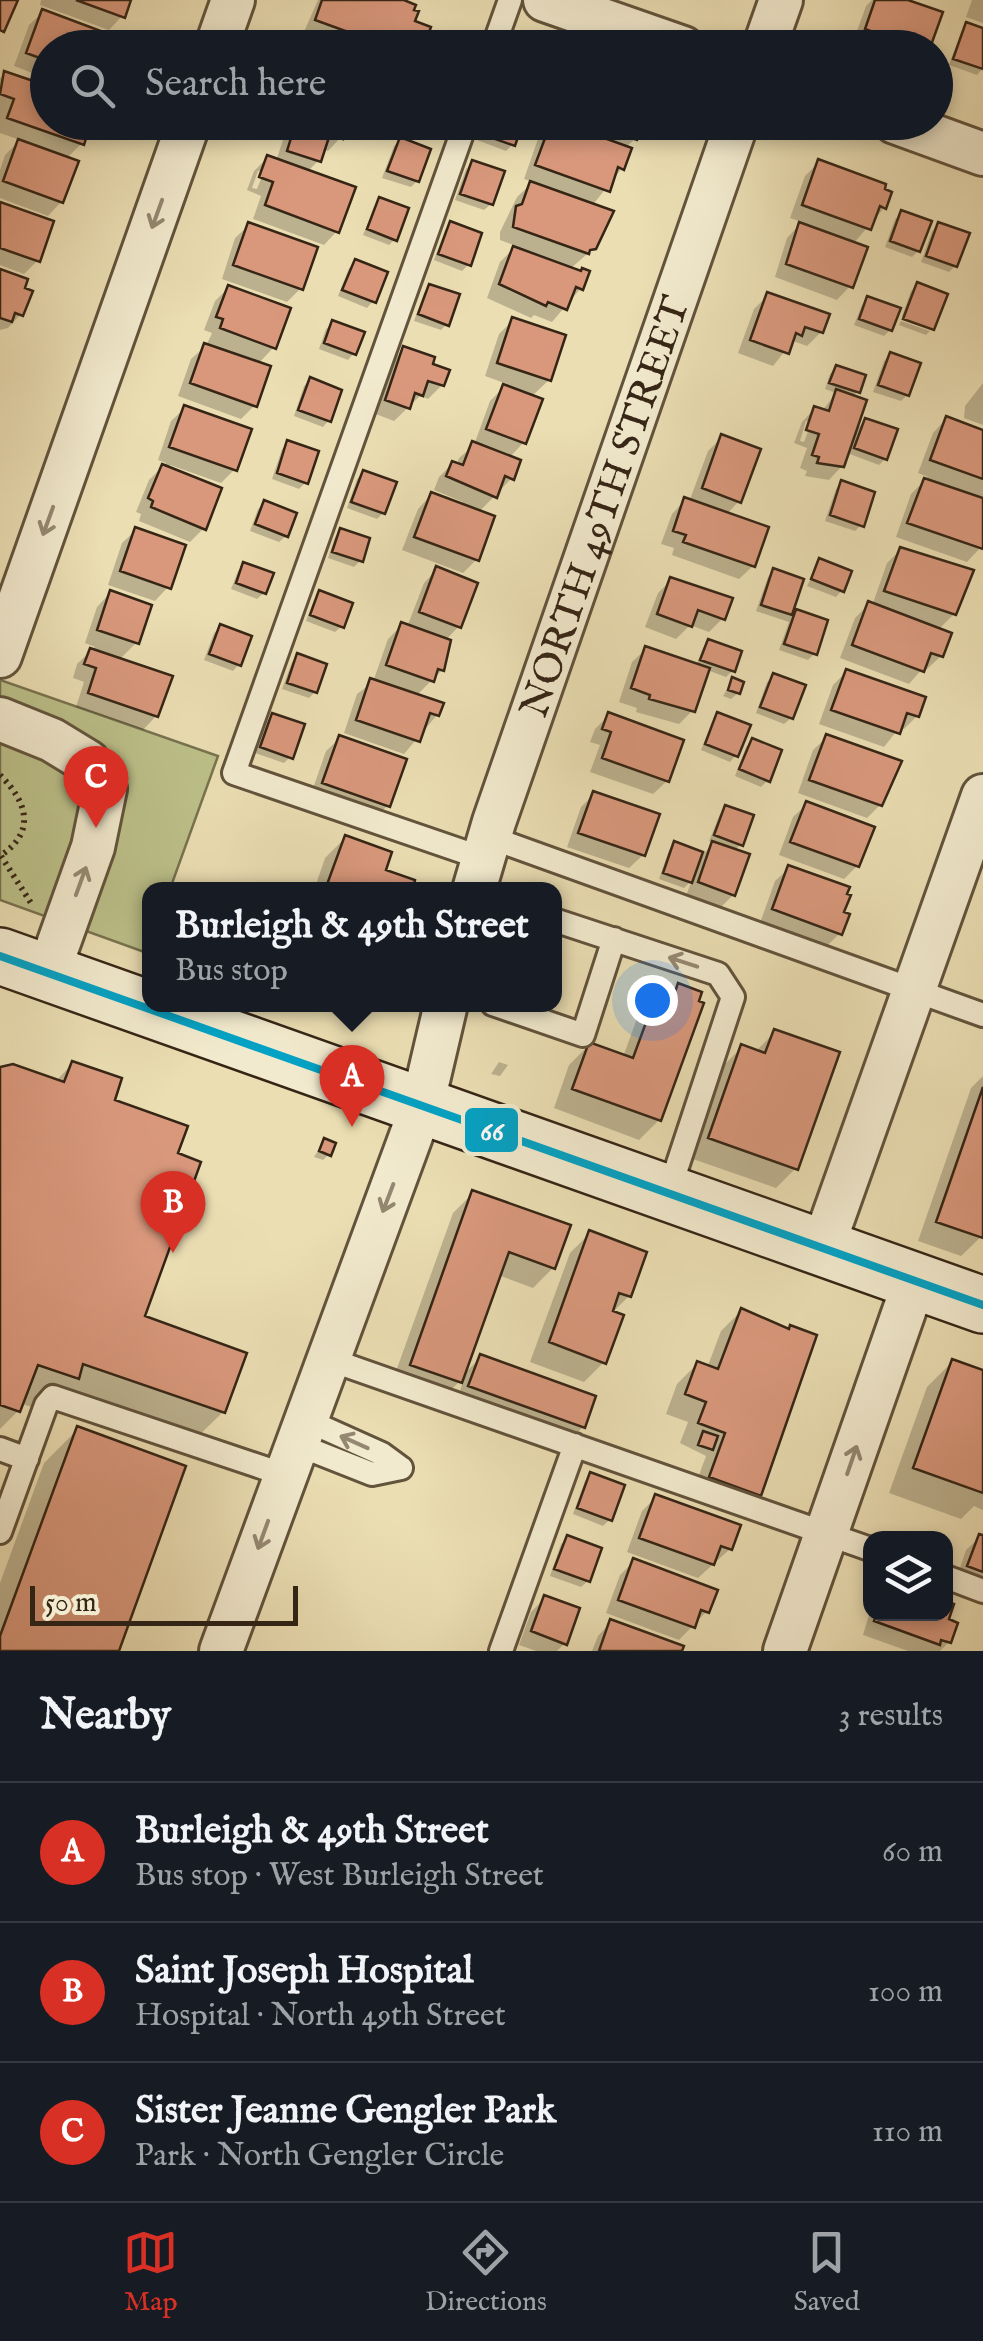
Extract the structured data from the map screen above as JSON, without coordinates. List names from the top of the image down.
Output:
{
  "streets": {
    "street": ["NORTH 49TH STREET"]
  },
  "lines": ["transit line 66"],
  "scale_bar": "50 m",
  "page": {
    "search": "Search here",
    "pins": ["C", "A", "B"],
    "popup": ["Burleigh & 49th Street", "Bus stop"],
    "scale": "50 m",
    "heading": ["Nearby", "3 results"],
    "list": [
      {
        "mark": "A",
        "name": "Burleigh & 49th Street",
        "note": "Bus stop · West Burleigh Street",
        "value": "60 m"
      },
      {
        "mark": "B",
        "name": "Saint Joseph Hospital",
        "note": "Hospital · North 49th Street",
        "value": "100 m"
      },
      {
        "mark": "C",
        "name": "Sister Jeanne Gengler Park",
        "note": "Park · North Gengler Circle",
        "value": "110 m"
      }
    ],
    "nav": ["Map", "Directions", "Saved"]
  }
}
